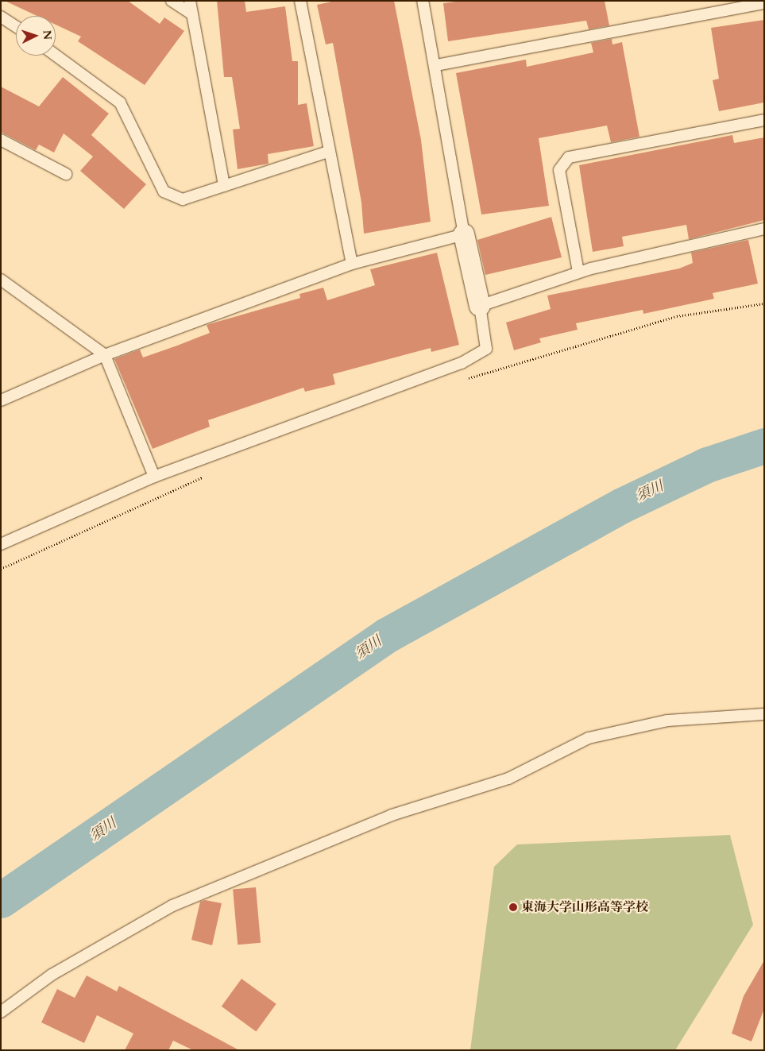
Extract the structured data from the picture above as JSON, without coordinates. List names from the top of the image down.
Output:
{
  "water": ["須川"],
  "places": ["東海大学山形高等学校"],
  "north": "right"
}
